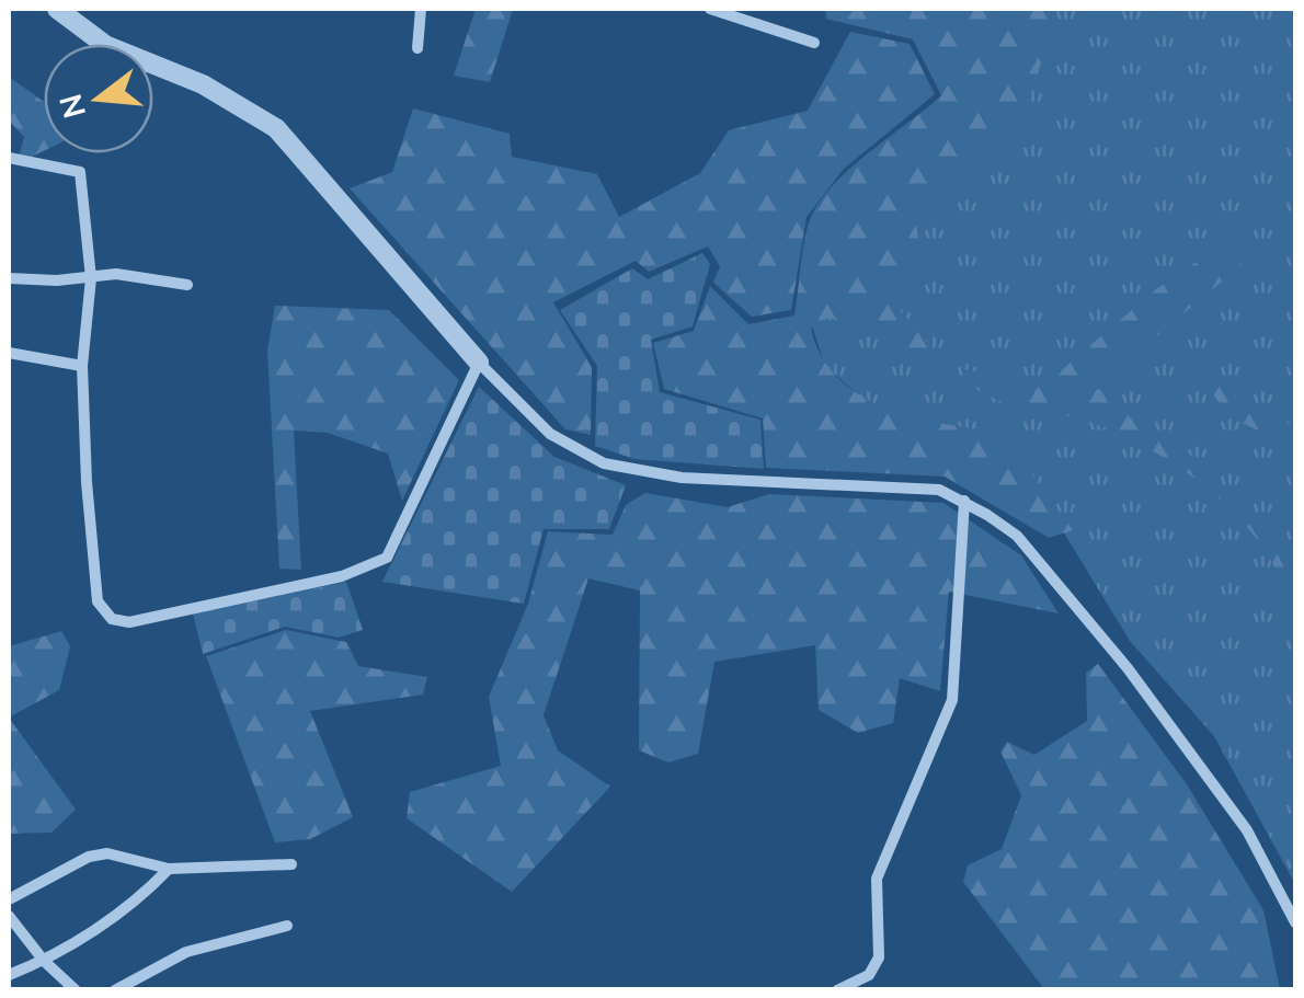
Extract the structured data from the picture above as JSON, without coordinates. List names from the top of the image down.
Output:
{
  "north": "left"
}
